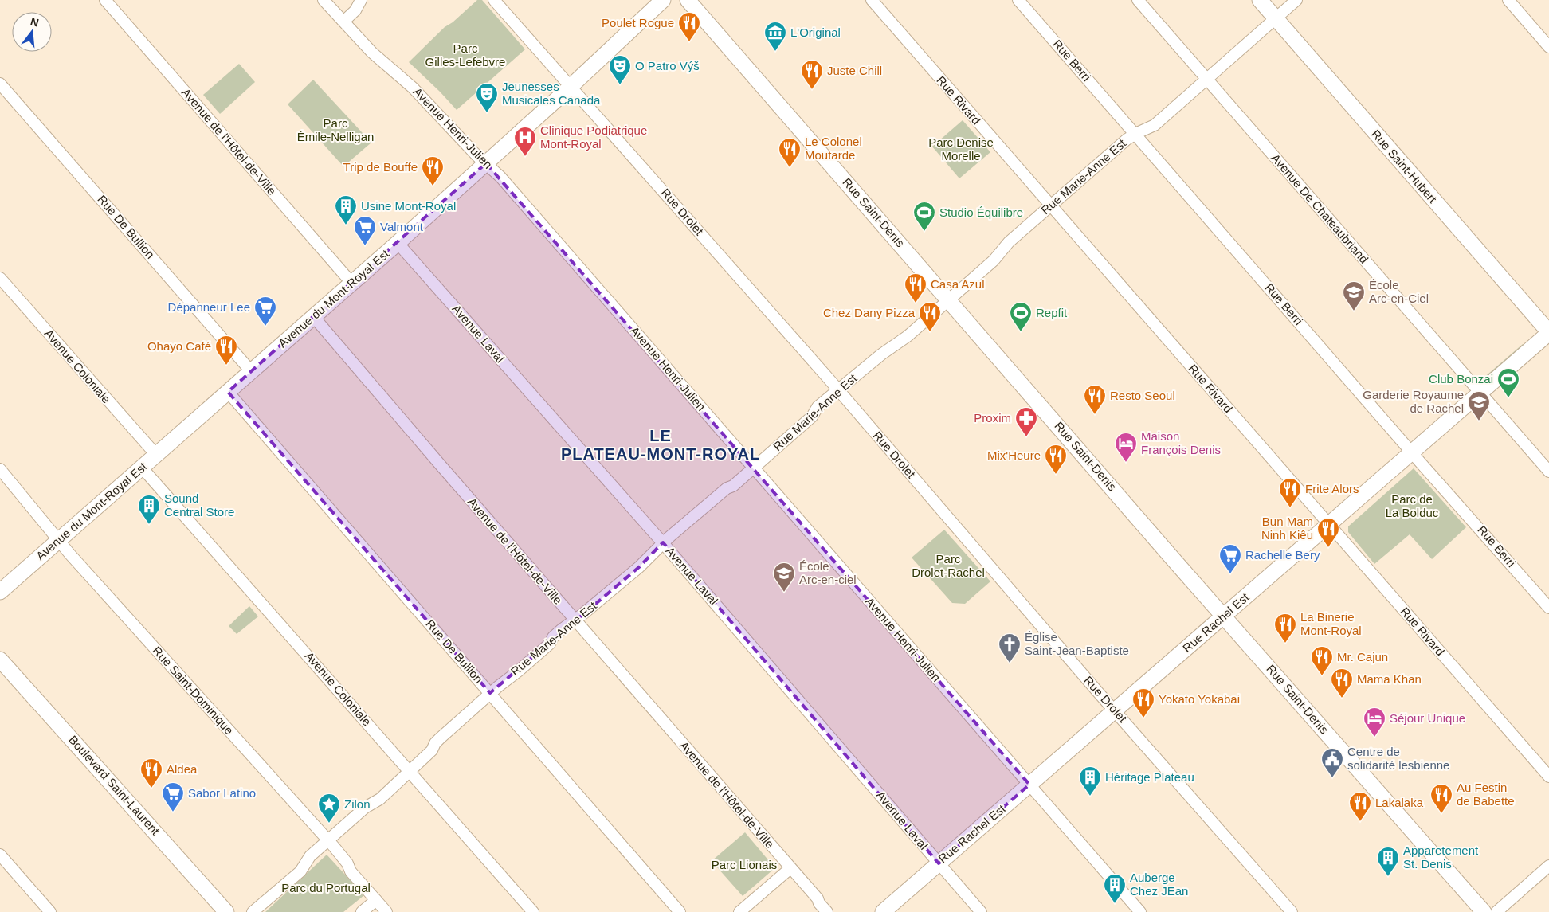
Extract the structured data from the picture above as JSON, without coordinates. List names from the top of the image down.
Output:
{
  "streets": {
    "main road": [
      "Rue Saint-Hubert",
      "Rue Saint-Denis",
      "Avenue du Mont-Royal Est",
      "Rue Rachel Est",
      "Boulevard Saint-Laurent"
    ],
    "street": [
      "Rue Berri",
      "Rue Rivard",
      "Avenue Henri-Julien",
      "Avenue de l'Hôtel-de-Ville",
      "Rue Marie-Anne Est",
      "Avenue De Chateaubriand",
      "Rue Drolet",
      "Rue De Bullion",
      "Avenue Laval",
      "Avenue Coloniale",
      "Rue Saint-Dominique"
    ]
  },
  "crossings": [
    ["Rue Berri", "Rue Marie-Anne Est"],
    ["Rue Berri", "Rue Rachel Est"],
    ["Rue Rivard", "Rue Marie-Anne Est"],
    ["Rue Rivard", "Rue Rachel Est"],
    ["Avenue Henri-Julien", "Rue Marie-Anne Est"],
    ["Avenue Henri-Julien", "Avenue du Mont-Royal Est"],
    ["Avenue Henri-Julien", "Rue Rachel Est"],
    ["Avenue de l'Hôtel-de-Ville", "Rue Marie-Anne Est"],
    ["Avenue de l'Hôtel-de-Ville", "Avenue du Mont-Royal Est"],
    ["Rue Saint-Hubert", "Rue Marie-Anne Est"],
    ["Rue Saint-Hubert", "Rue Rachel Est"],
    ["Rue Marie-Anne Est", "Avenue De Chateaubriand"],
    ["Rue Marie-Anne Est", "Rue Drolet"],
    ["Rue Marie-Anne Est", "Rue Saint-Denis"],
    ["Rue Marie-Anne Est", "Rue De Bullion"],
    ["Rue Marie-Anne Est", "Avenue Laval"],
    ["Rue Marie-Anne Est", "Avenue Coloniale"],
    ["Rue Marie-Anne Est", "Rue Saint-Dominique"],
    ["Avenue De Chateaubriand", "Rue Rachel Est"],
    ["Rue Drolet", "Avenue du Mont-Royal Est"],
    ["Rue Drolet", "Rue Rachel Est"],
    ["Rue Saint-Denis", "Rue Rachel Est"],
    ["Rue De Bullion", "Avenue du Mont-Royal Est"],
    ["Avenue du Mont-Royal Est", "Avenue Laval"],
    ["Avenue du Mont-Royal Est", "Avenue Coloniale"],
    ["Avenue du Mont-Royal Est", "Rue Saint-Dominique"],
    ["Avenue Laval", "Rue Rachel Est"]
  ],
  "districts": ["LE PLATEAU-MONT-ROYAL"],
  "parks": [
    "Parc Gilles-Lefebvre",
    "Parc Émile-Nelligan",
    "Parc Denise Morelle",
    "Parc de La Bolduc",
    "Parc Drolet-Rachel",
    "Parc Lionais",
    "Parc du Portugal"
  ],
  "places": {
    "restaurant": [
      "Poulet Rogue",
      "Juste Chill",
      "Le Colonel Moutarde",
      "Trip de Bouffe",
      "Casa Azul",
      "Chez Dany Pizza",
      "Ohayo Café",
      "Resto Seoul",
      "Mix'Heure",
      "Frite Alors",
      "Bun Mam Ninh Kiêu",
      "La Binerie Mont-Royal",
      "Mr. Cajun",
      "Mama Khan",
      "Yokato Yokabai",
      "Aldea",
      "Au Festin de Babette",
      "Lakalaka"
    ],
    "museum": ["L'Original"],
    "theatre": ["O Patro Výš", "Jeunesses Musicales Canada"],
    "hospital": ["Clinique Podiatrique Mont-Royal"],
    "building": [
      "Usine Mont-Royal",
      "Sound Central Store",
      "Héritage Plateau",
      "Apparetement St. Denis",
      "Auberge Chez JEan"
    ],
    "sports": ["Studio Équilibre", "Repfit", "Club Bonzai"],
    "supermarket": [
      "Valmont",
      "Dépanneur Lee",
      "Rachelle Bery",
      "Sabor Latino"
    ],
    "school or university": ["École Arc-en-Ciel", "Garderie Royaume de Rachel", "École Arc-en-ciel"],
    "pharmacy": ["Proxim"],
    "hotel": ["Maison François Denis", "Séjour Unique"],
    "church": ["Église Saint-Jean-Baptiste"],
    "public building": ["Centre de solidarité lesbienne"],
    "place": ["Zilon"]
  },
  "north": "top"
}
